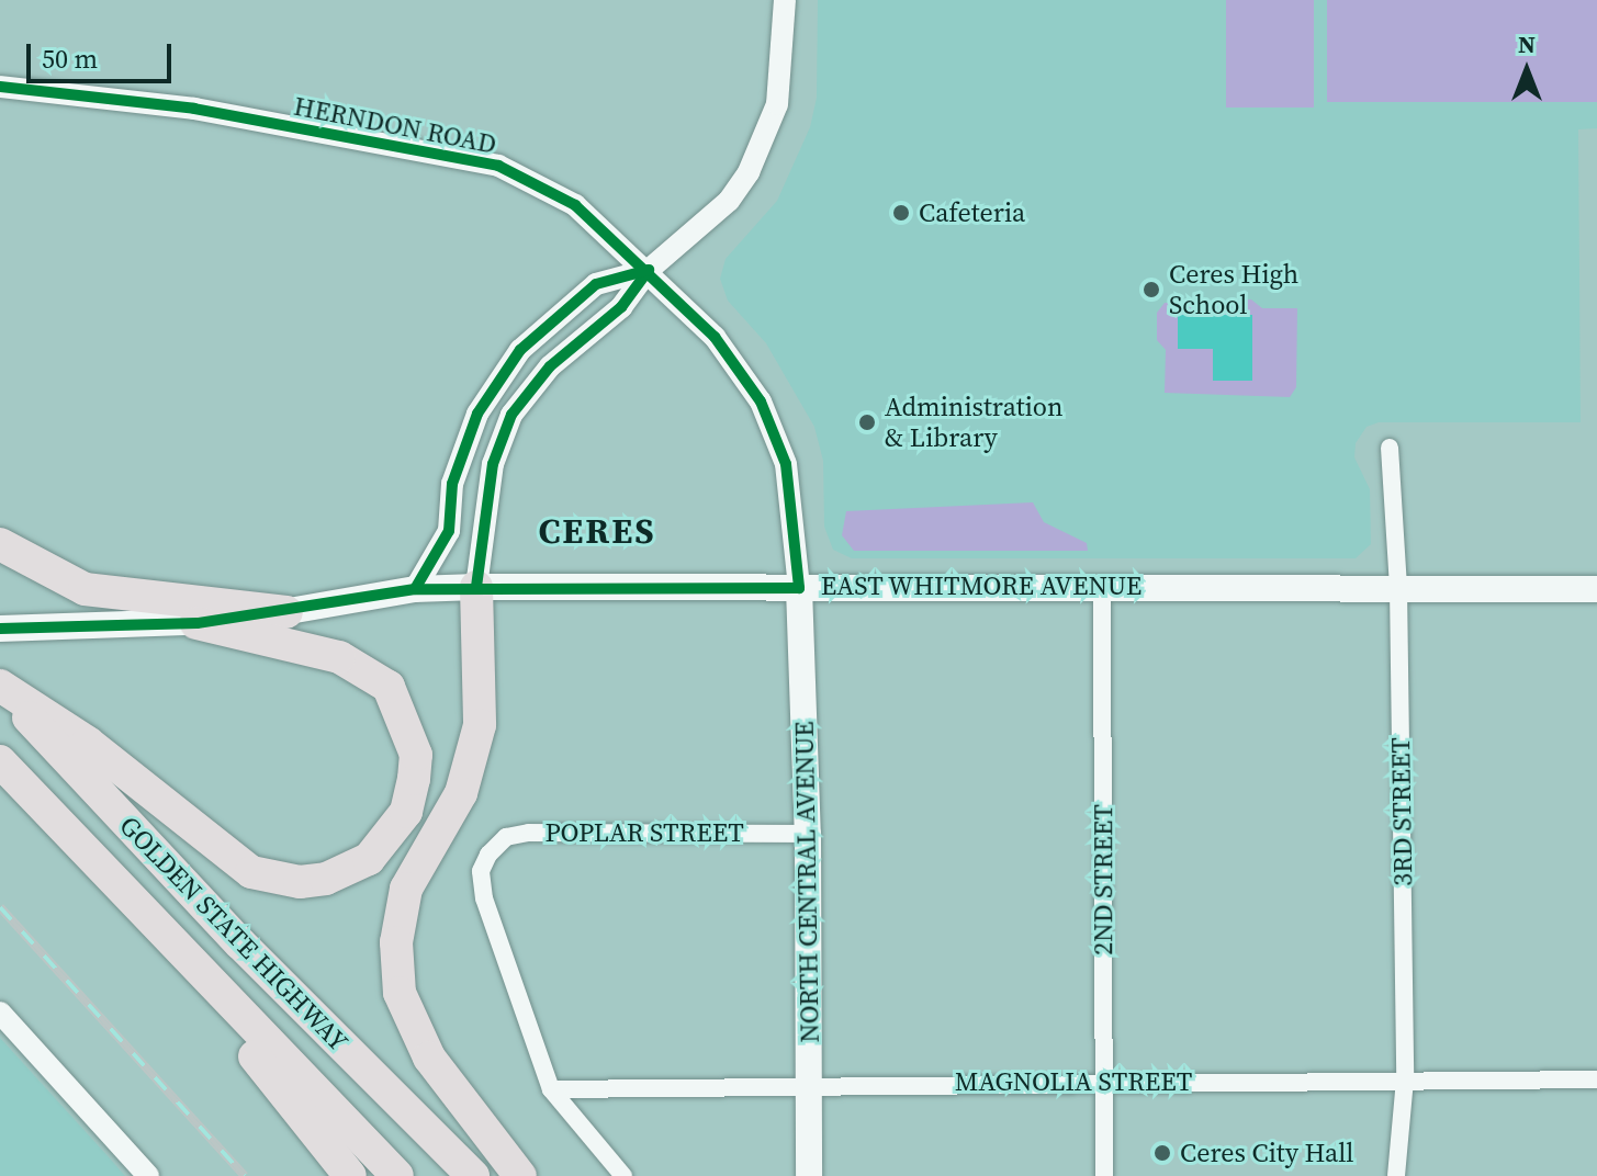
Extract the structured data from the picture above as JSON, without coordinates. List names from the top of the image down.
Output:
{
  "streets": {
    "highway": ["GOLDEN STATE HIGHWAY"],
    "main road": ["EAST WHITMORE AVENUE", "NORTH CENTRAL AVENUE"],
    "street": [
      "HERNDON ROAD",
      "3RD STREET",
      "POPLAR STREET",
      "2ND STREET",
      "MAGNOLIA STREET"
    ]
  },
  "crossings": [
    ["HERNDON ROAD", "EAST WHITMORE AVENUE"],
    ["HERNDON ROAD", "NORTH CENTRAL AVENUE"],
    ["EAST WHITMORE AVENUE", "3RD STREET"],
    ["EAST WHITMORE AVENUE", "2ND STREET"],
    ["EAST WHITMORE AVENUE", "NORTH CENTRAL AVENUE"],
    ["3RD STREET", "MAGNOLIA STREET"],
    ["POPLAR STREET", "NORTH CENTRAL AVENUE"],
    ["POPLAR STREET", "MAGNOLIA STREET"],
    ["2ND STREET", "MAGNOLIA STREET"],
    ["NORTH CENTRAL AVENUE", "MAGNOLIA STREET"]
  ],
  "districts": ["CERES"],
  "places": [
    "Cafeteria",
    "Ceres High School",
    "Administration & Library",
    "Ceres City Hall"
  ],
  "scale_bar": "50 m",
  "north": "top"
}
